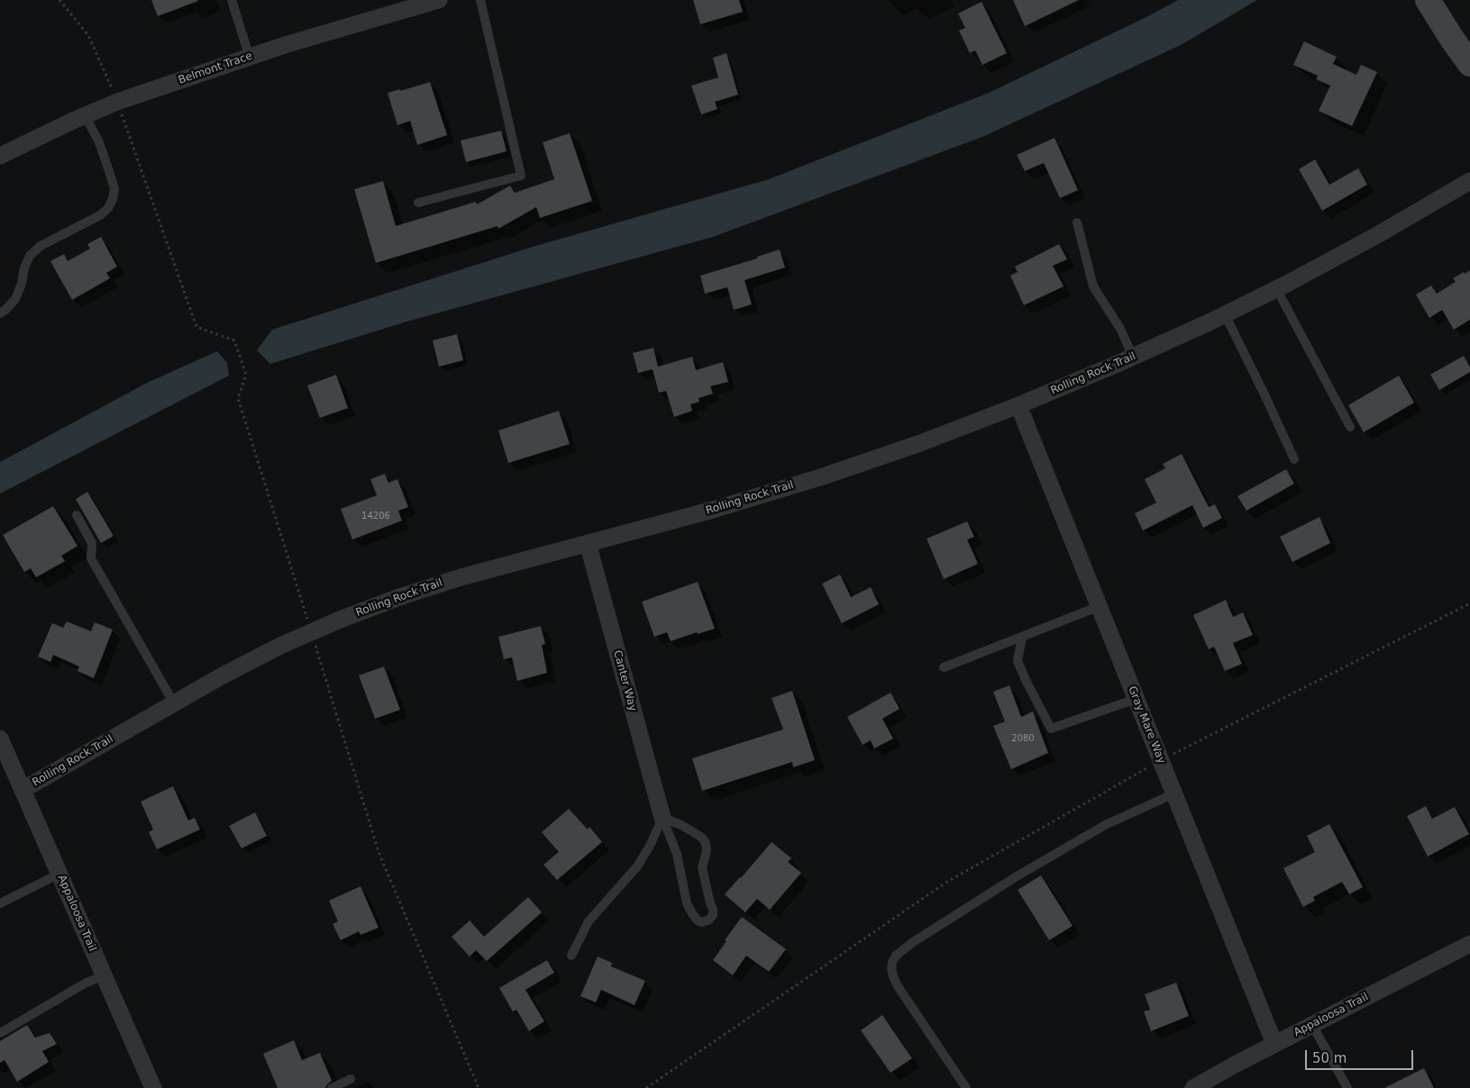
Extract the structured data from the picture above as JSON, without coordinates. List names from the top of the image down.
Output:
{
  "streets": {
    "street": [
      "Belmont Trace",
      "Rolling Rock Trail",
      "Canter Way",
      "Gray Mare Way",
      "Appaloosa Trail"
    ]
  },
  "crossings": [
    ["Rolling Rock Trail", "Canter Way"],
    ["Rolling Rock Trail", "Gray Mare Way"],
    ["Rolling Rock Trail", "Appaloosa Trail"],
    ["Gray Mare Way", "Appaloosa Trail"]
  ],
  "house_numbers": ["14206", "2080"],
  "scale_bar": "50 m"
}
